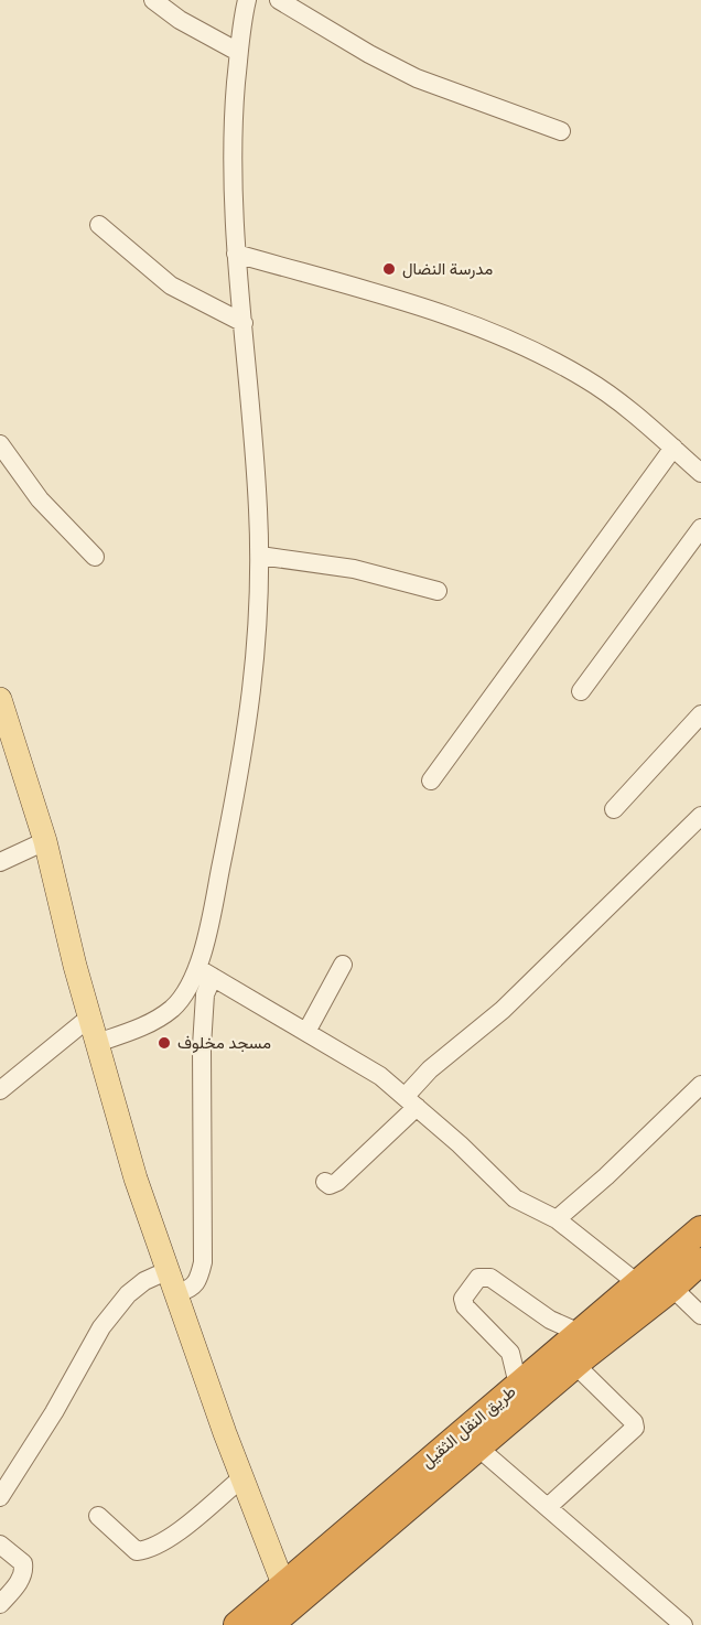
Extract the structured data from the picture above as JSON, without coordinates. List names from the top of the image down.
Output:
{
  "streets": {
    "highway": ["طريق النقل الثقيل"]
  },
  "places": ["مدرسة النضال", "مسجد مخلوف"]
}
